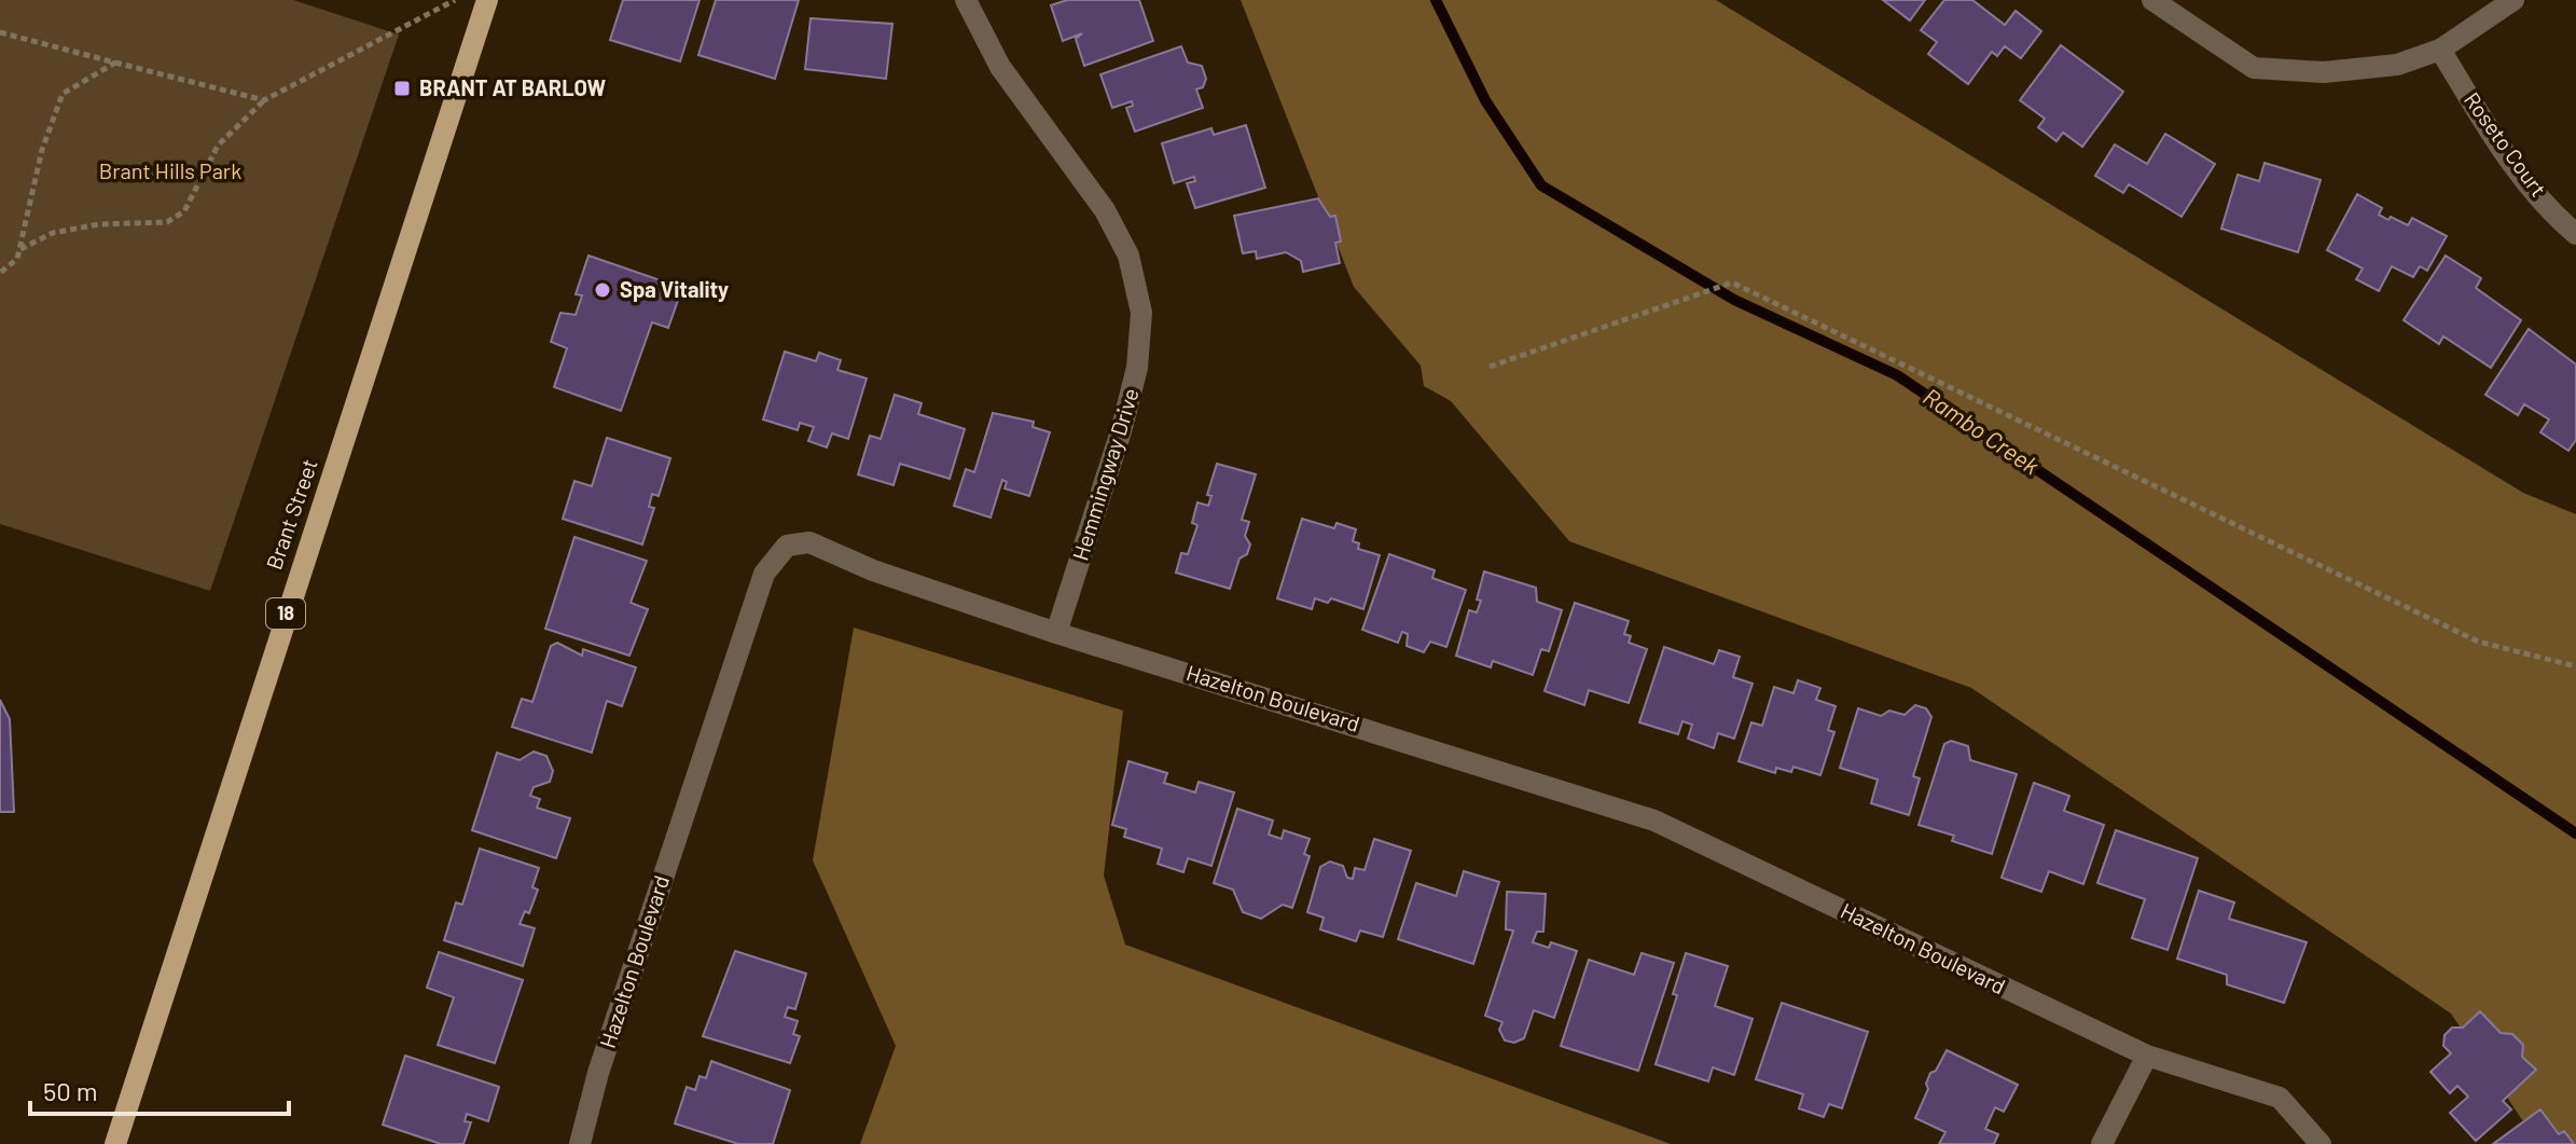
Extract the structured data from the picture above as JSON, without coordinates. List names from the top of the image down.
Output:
{
  "streets": {
    "main road": ["Brant Street", "18"],
    "street": ["Roseto Court", "Hemmingway Drive", "Hazelton Boulevard"]
  },
  "crossings": [
    ["Hemmingway Drive", "Hazelton Boulevard"]
  ],
  "water": ["Rambo Creek"],
  "parks": ["Brant Hills Park"],
  "places": {
    "transit": ["BRANT AT BARLOW"],
    "other": ["Spa Vitality"]
  },
  "scale_bar": "50 m"
}
